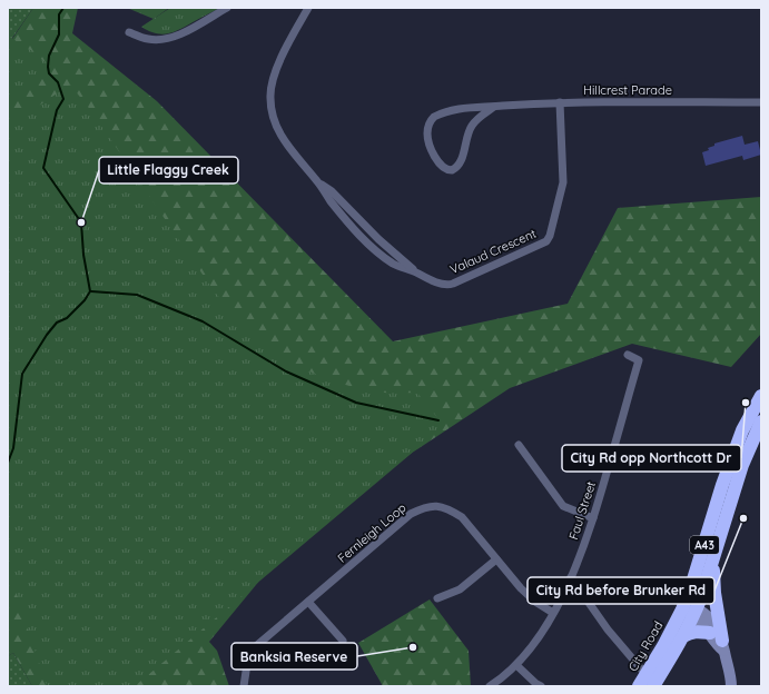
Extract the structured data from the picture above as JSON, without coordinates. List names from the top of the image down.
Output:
{
  "streets": {
    "highway": ["A43", "City Road"],
    "street": [
      "Hillcrest Parade",
      "Valaud Crescent",
      "Faul Street",
      "Fernleigh Loop"
    ]
  },
  "crossings": [
    ["Hillcrest Parade", "Valaud Crescent"],
    ["Faul Street", "Fernleigh Loop"]
  ],
  "places": [
    "Little Flaggy Creek",
    "City Rd opp Northcott Dr",
    "City Rd before Brunker Rd",
    "Banksia Reserve"
  ]
}
